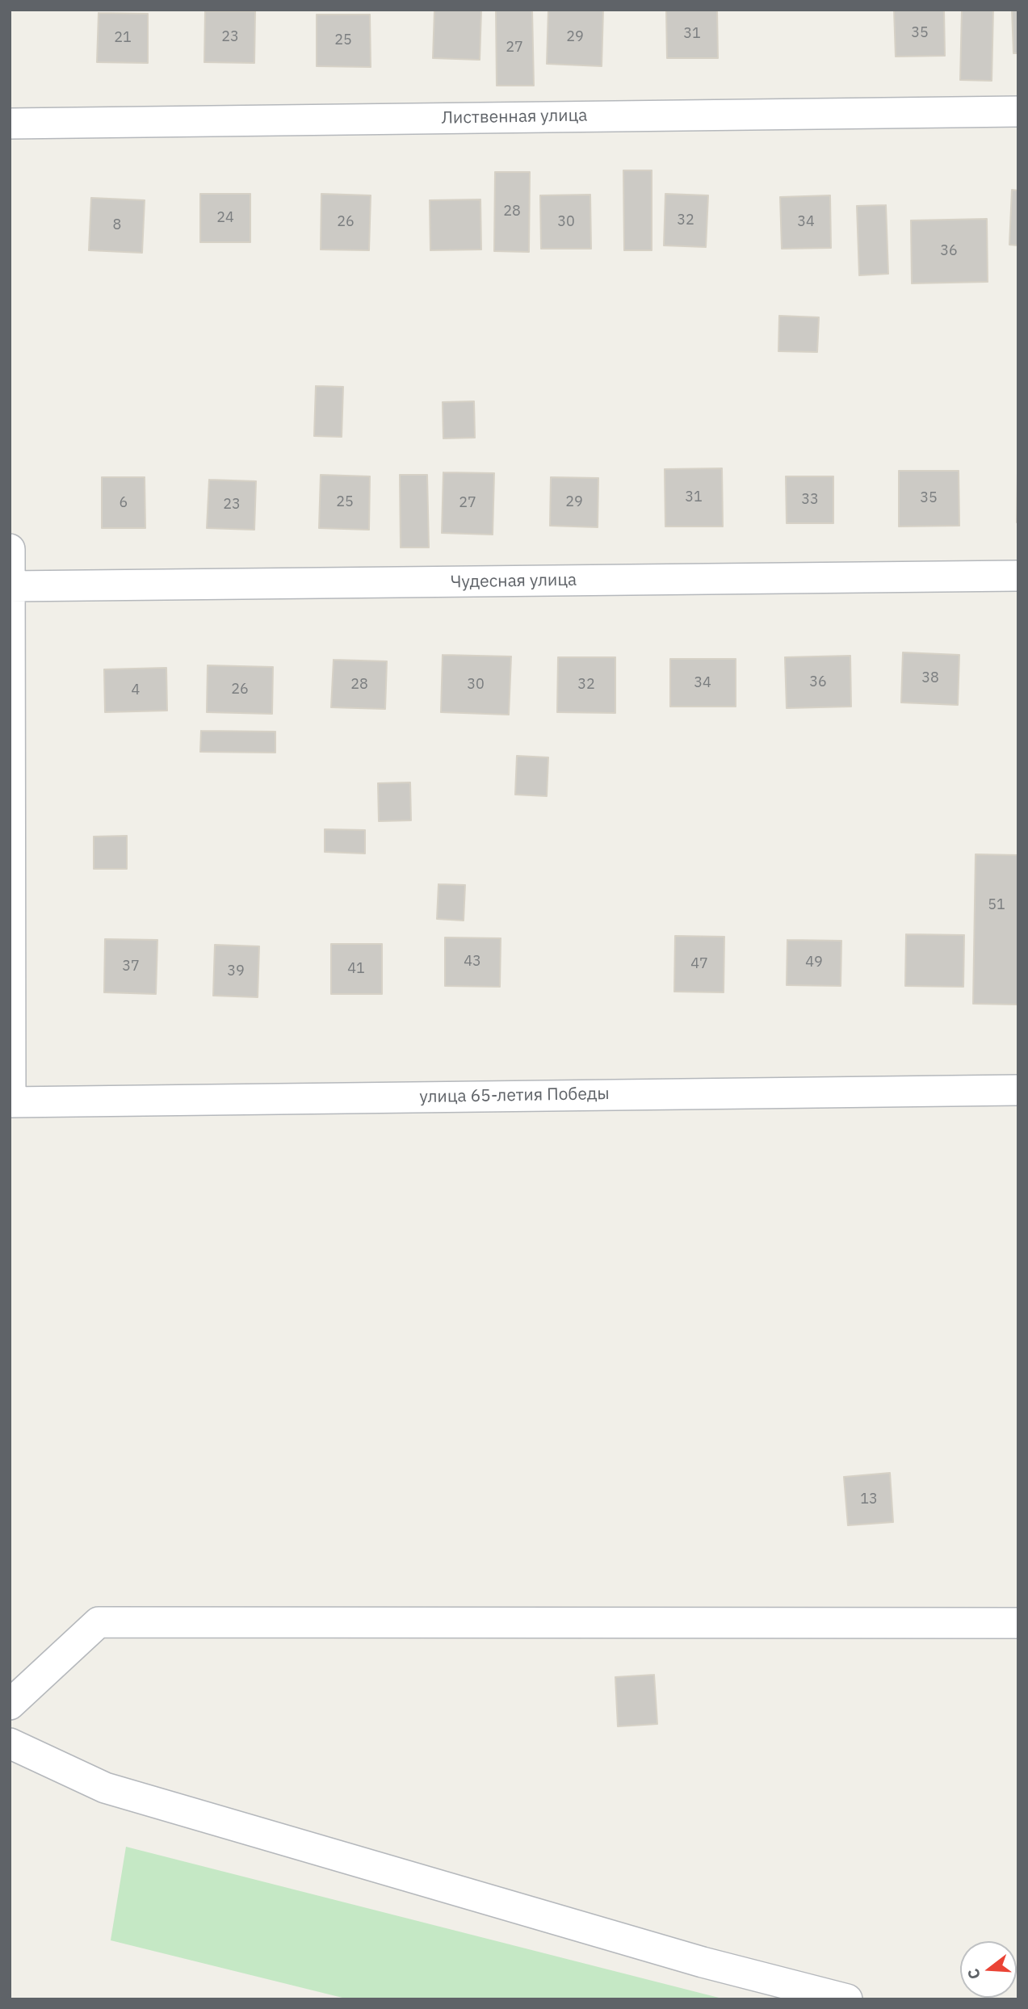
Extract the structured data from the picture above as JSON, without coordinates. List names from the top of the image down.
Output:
{
  "streets": {
    "street": ["Лиственная улица", "Чудесная улица", "улица 65-летия Победы"]
  },
  "house_numbers": [
    "35",
    "31",
    "23",
    "29",
    "21",
    "25",
    "27",
    "28",
    "24",
    "32",
    "26",
    "30",
    "34",
    "8",
    "36",
    "31",
    "35",
    "33",
    "25",
    "29",
    "6",
    "27",
    "23",
    "38",
    "36",
    "34",
    "28",
    "30",
    "32",
    "26",
    "4",
    "51",
    "43",
    "49",
    "47",
    "37",
    "41",
    "39",
    "13"
  ],
  "north": "left"
}
